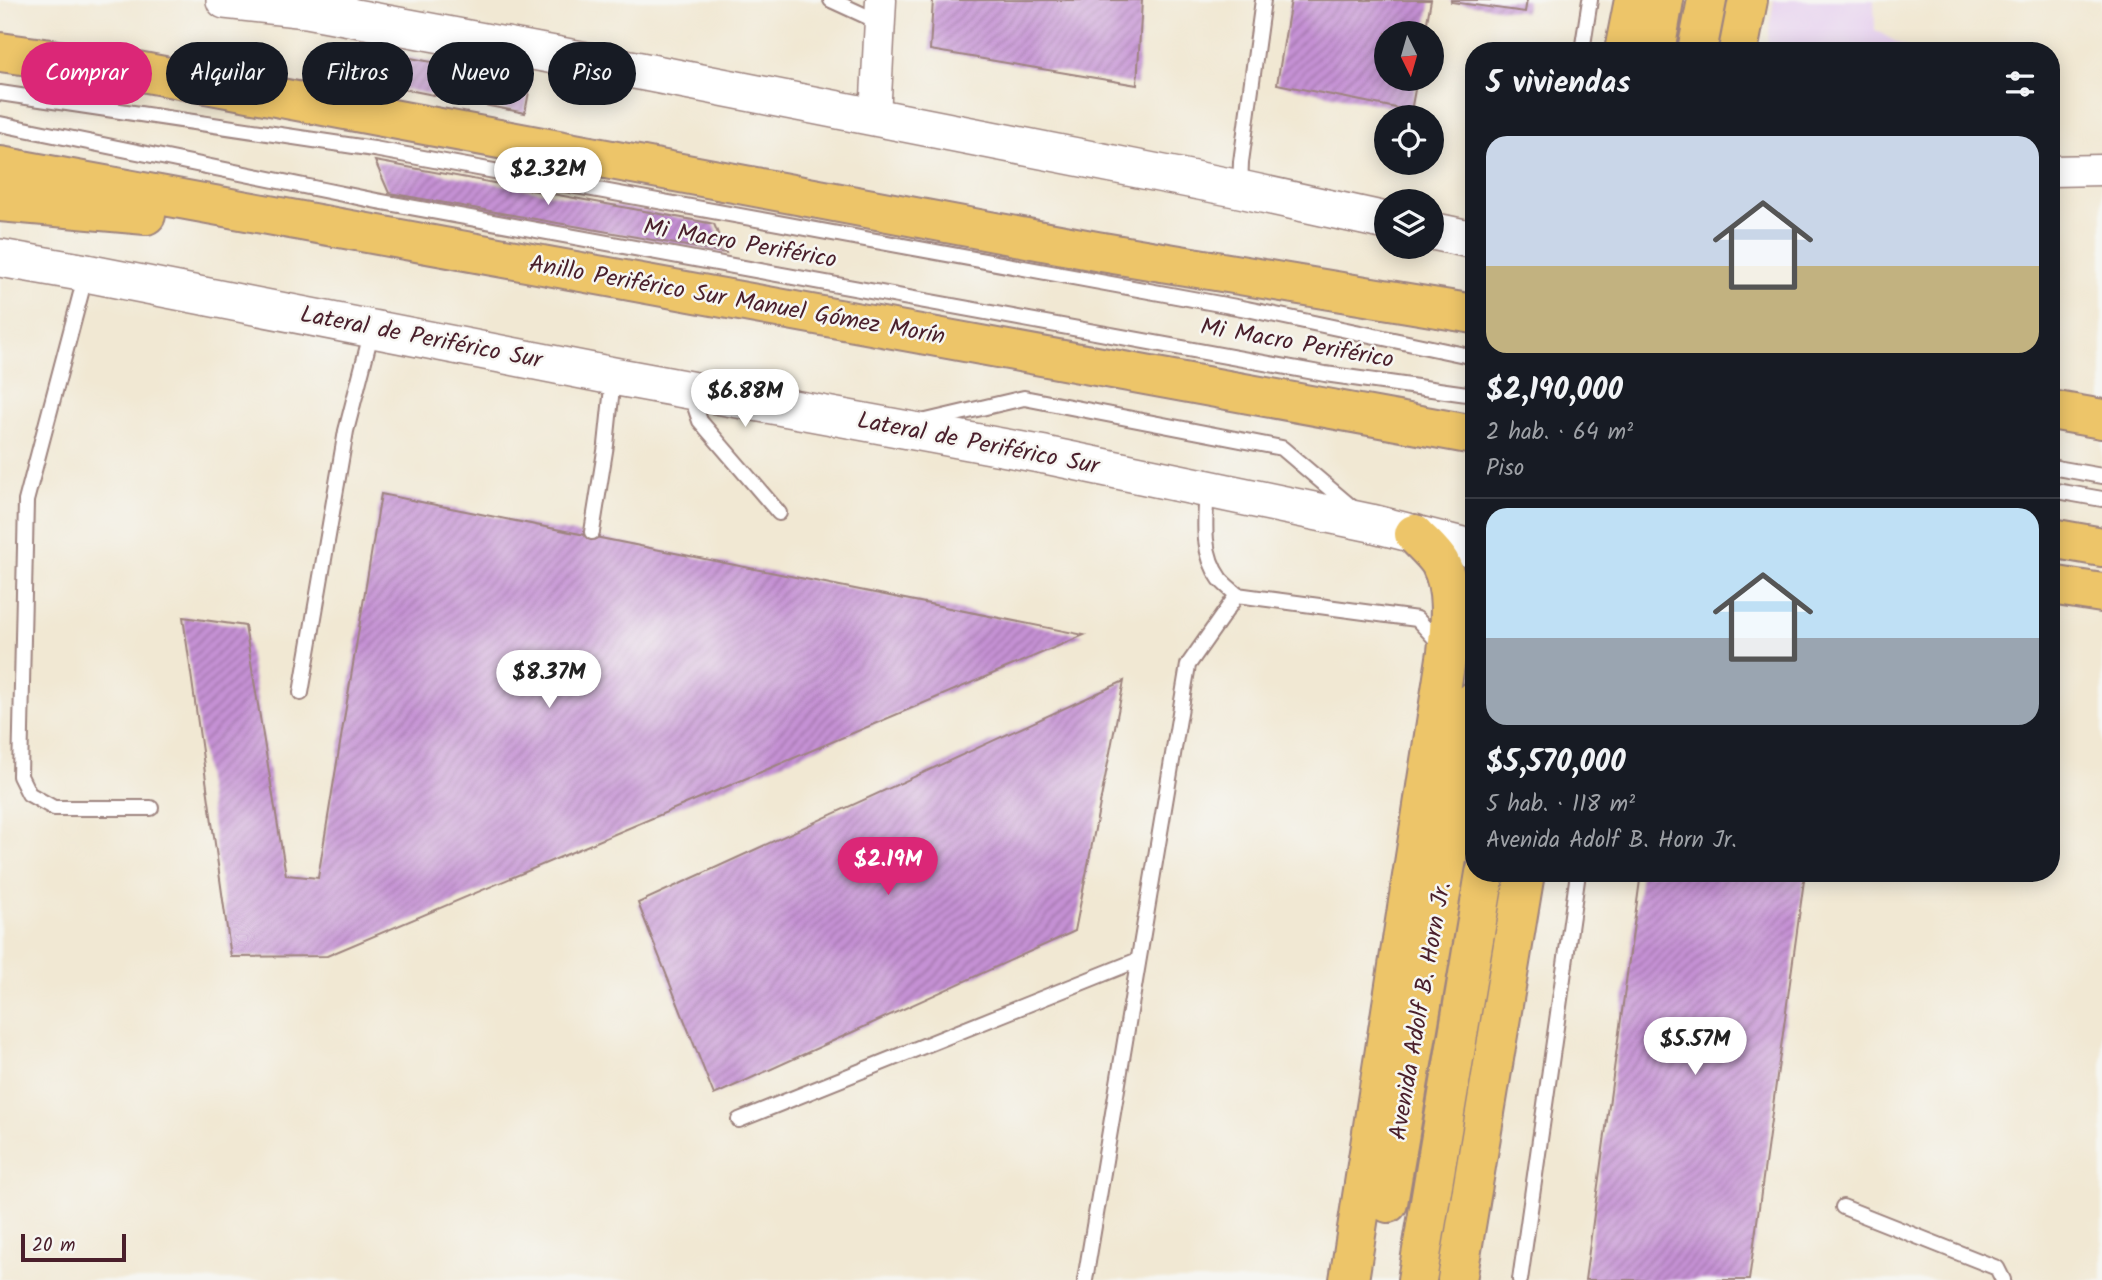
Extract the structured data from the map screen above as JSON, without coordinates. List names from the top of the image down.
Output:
{
  "streets": {
    "main road": ["Anillo Periférico Sur Manuel Gómez Morín", "Avenida Adolf B. Horn Jr."],
    "street": ["Lateral de Periférico Sur"],
    "lane": ["Mi Macro Periférico"]
  },
  "scale_bar": "20 m",
  "north": "bottom",
  "page": {
    "chip": [
      "Comprar",
      "Alquilar",
      "Filtros",
      "Nuevo",
      "Piso"
    ],
    "heading": "5 viviendas",
    "list": [
      {
        "name": "$2,190,000",
        "note": "2 hab. · 64 m² · Piso"
      },
      {
        "name": "$5,570,000",
        "note": "5 hab. · 118 m² · Avenida Adolf B. Horn Jr."
      }
    ],
    "price": [
      "$2.32M",
      "$6.88M",
      "$8.37M",
      "$2.19M",
      "$5.57M"
    ],
    "scale": "20 m"
  }
}
